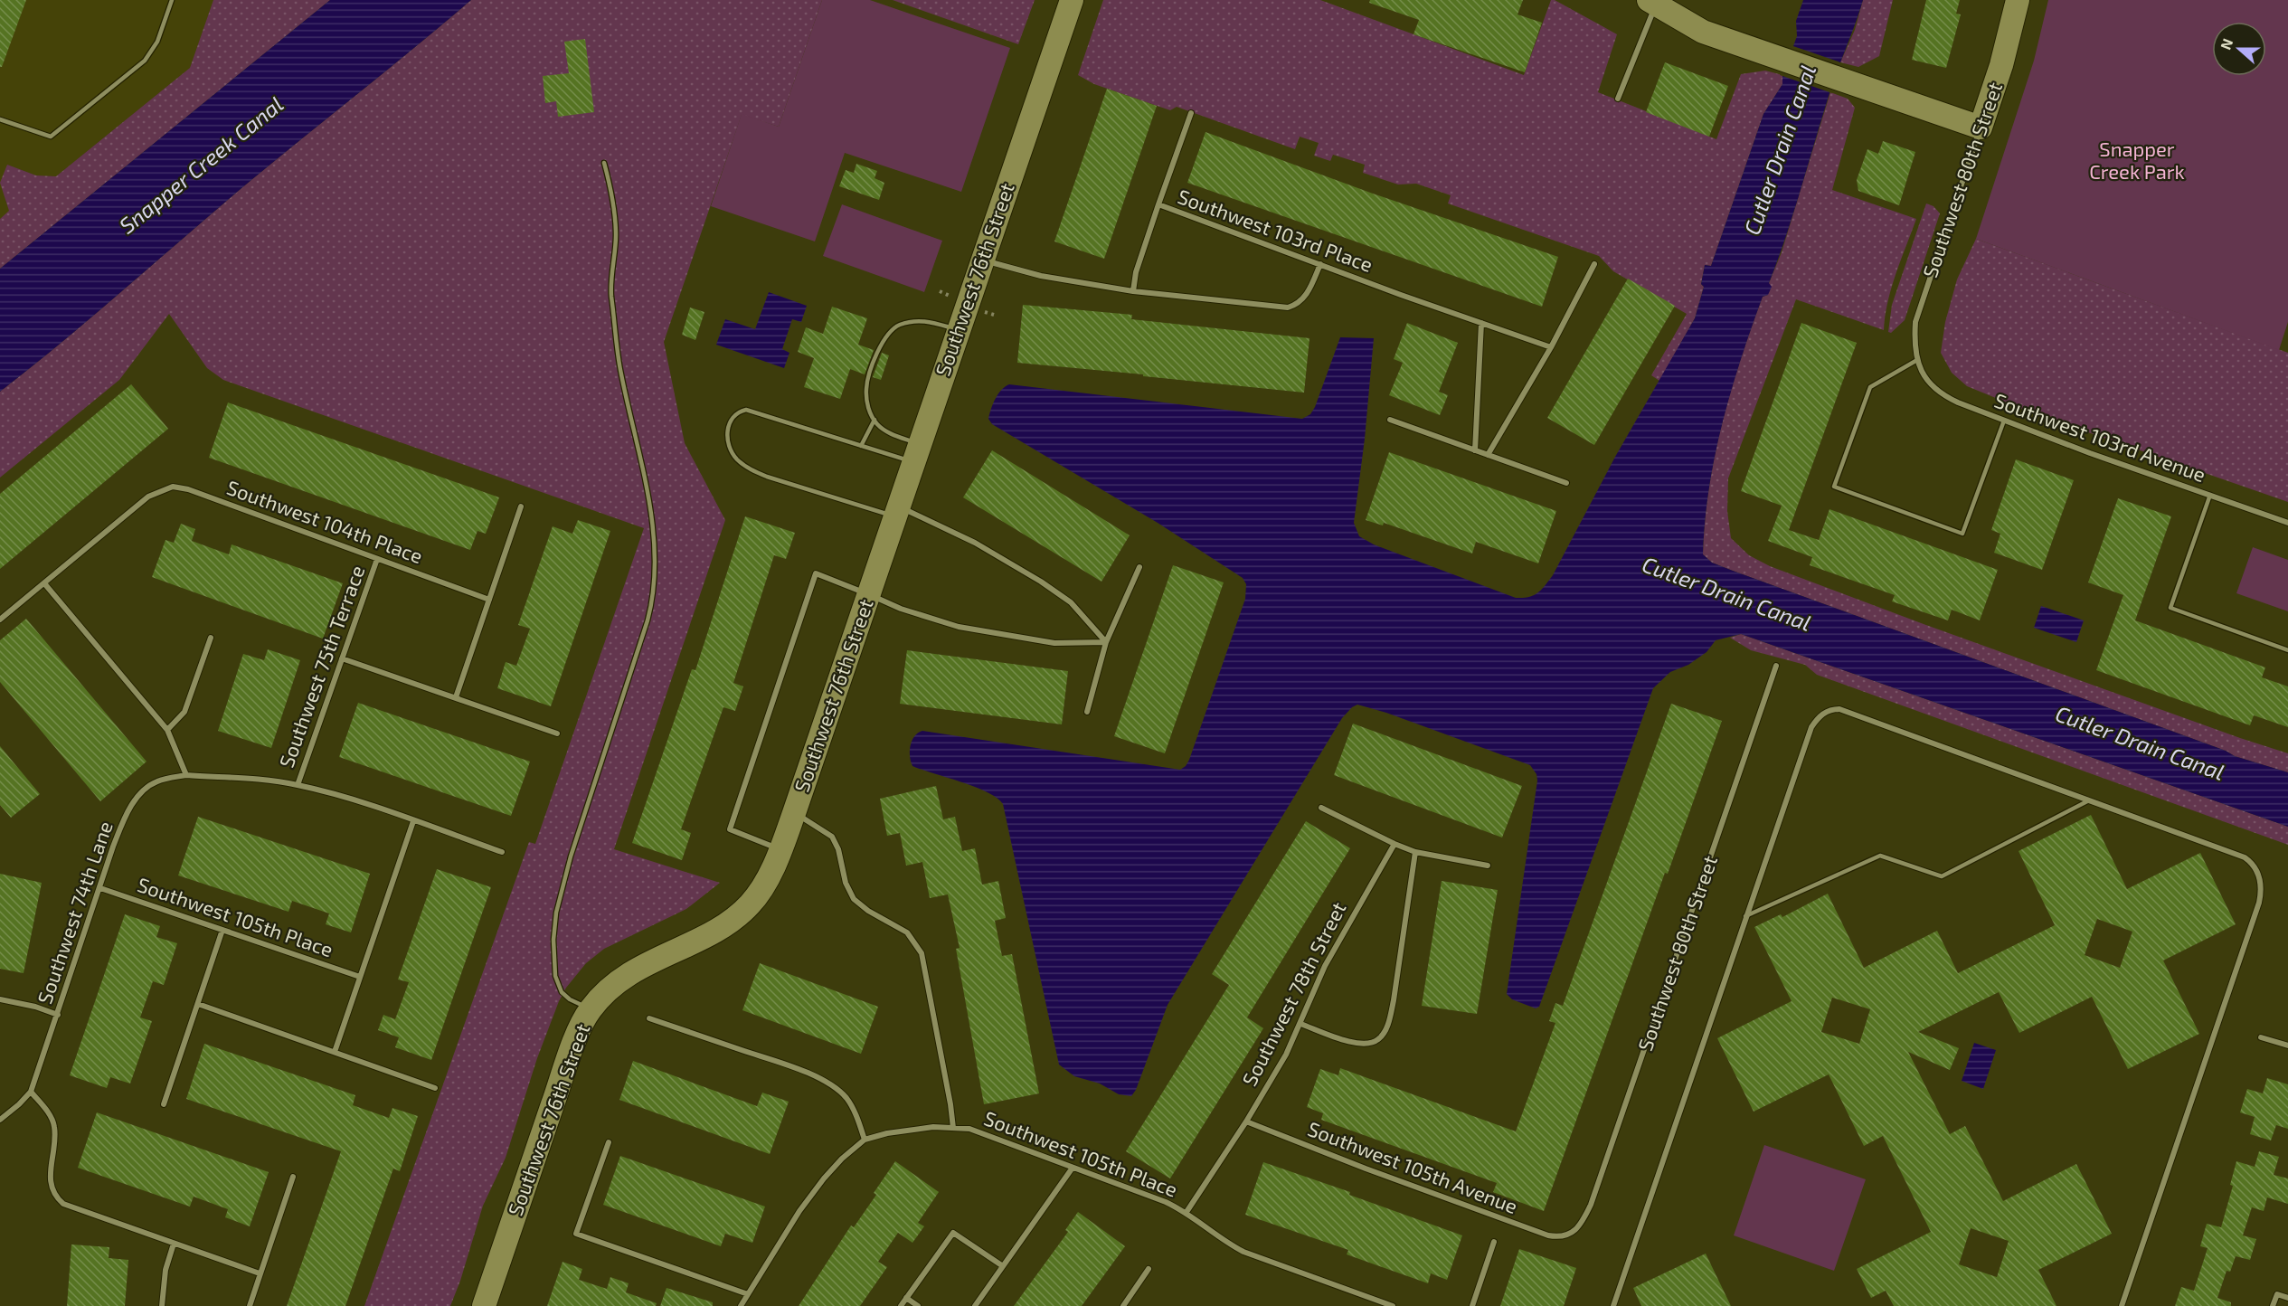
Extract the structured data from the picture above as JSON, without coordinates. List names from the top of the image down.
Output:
{
  "streets": {
    "street": [
      "Southwest 80th Street",
      "Southwest 103rd Place",
      "Southwest 76th Street",
      "Southwest 103rd Avenue",
      "Southwest 104th Place",
      "Southwest 75th Terrace",
      "Southwest 74th Lane",
      "Southwest 105th Place",
      "Southwest 78th Street",
      "Southwest 105th Avenue"
    ]
  },
  "crossings": [
    ["Southwest 80th Street", "Southwest 103rd Avenue"],
    ["Southwest 80th Street", "Southwest 105th Avenue"],
    ["Southwest 104th Place", "Southwest 75th Terrace"],
    ["Southwest 75th Terrace", "Southwest 74th Lane"],
    ["Southwest 74th Lane", "Southwest 105th Place"],
    ["Southwest 105th Place", "Southwest 78th Street"],
    ["Southwest 78th Street", "Southwest 105th Avenue"]
  ],
  "water": ["Cutler Drain Canal", "Snapper Creek Canal"],
  "parks": ["Snapper Creek Park"],
  "north": "left"
}
